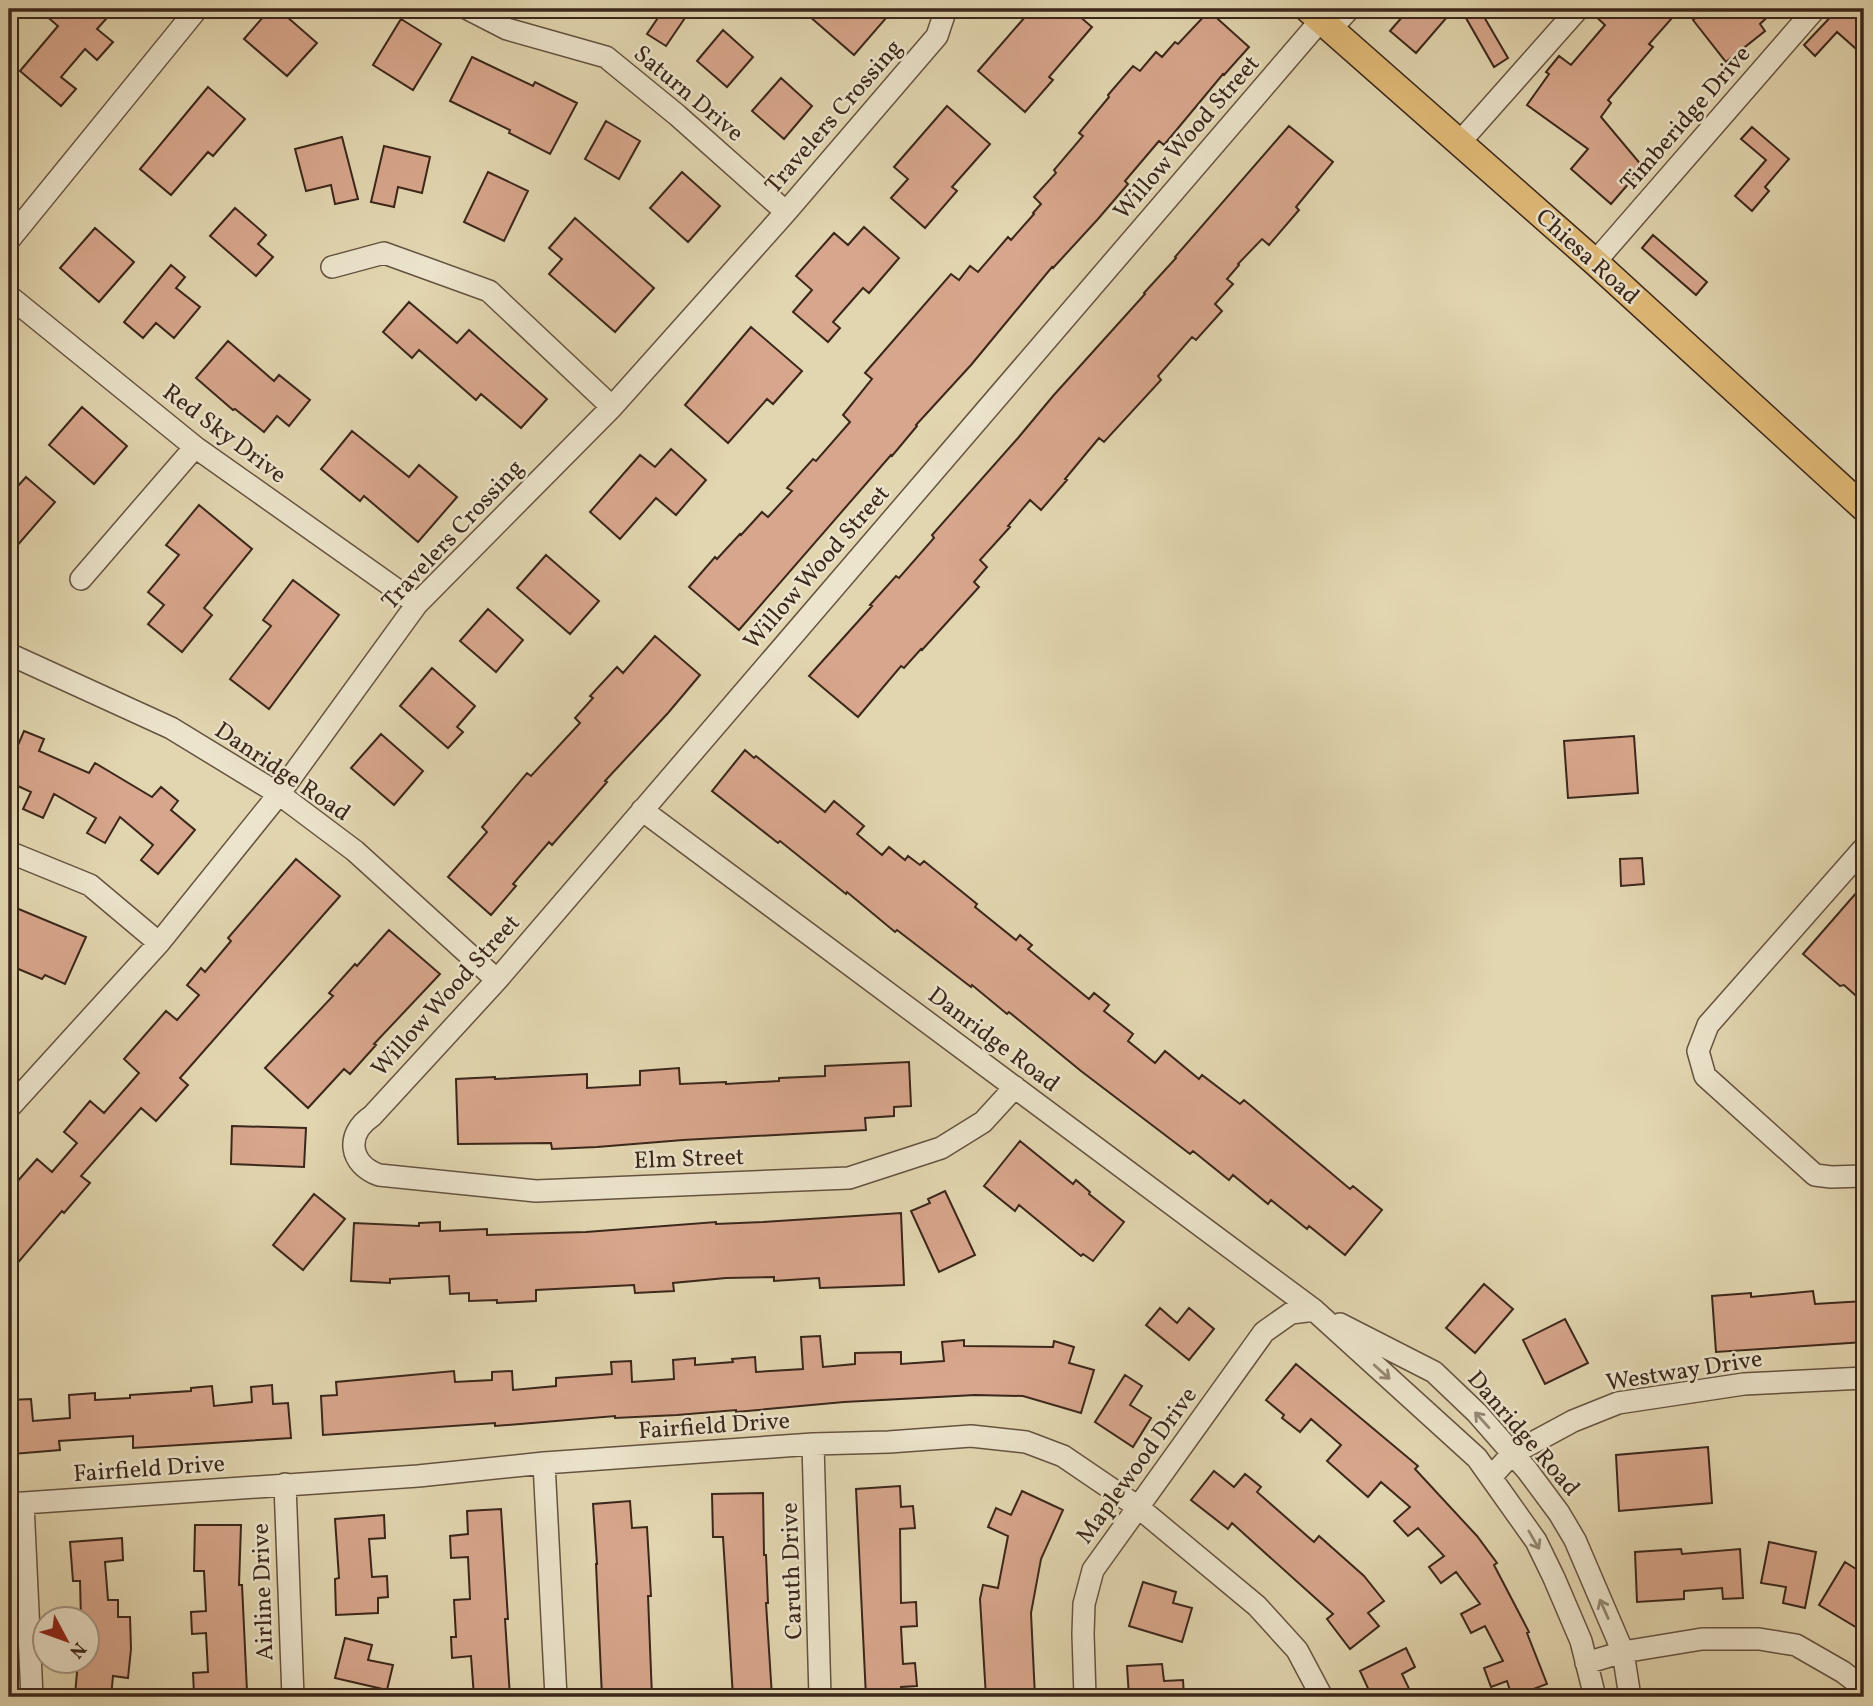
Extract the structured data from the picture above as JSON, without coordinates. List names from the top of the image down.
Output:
{
  "streets": {
    "main road": ["Chiesa Road"],
    "street": [
      "Saturn Drive",
      "Travelers Crossing",
      "Timberidge Drive",
      "Willow Wood Street",
      "Red Sky Drive",
      "Danridge Road",
      "Elm Street",
      "Westway Drive",
      "Fairfield Drive",
      "Maplewood Drive",
      "Caruth Drive",
      "Airline Drive"
    ]
  },
  "crossings": [
    ["Saturn Drive", "Travelers Crossing"],
    ["Travelers Crossing", "Red Sky Drive"],
    ["Travelers Crossing", "Danridge Road"],
    ["Timberidge Drive", "Chiesa Road"],
    ["Willow Wood Street", "Chiesa Road"],
    ["Willow Wood Street", "Danridge Road"],
    ["Willow Wood Street", "Elm Street"],
    ["Danridge Road", "Elm Street"],
    ["Danridge Road", "Westway Drive"],
    ["Danridge Road", "Maplewood Drive"],
    ["Fairfield Drive", "Maplewood Drive"],
    ["Fairfield Drive", "Caruth Drive"],
    ["Fairfield Drive", "Airline Drive"]
  ],
  "north": "bottom right"
}
